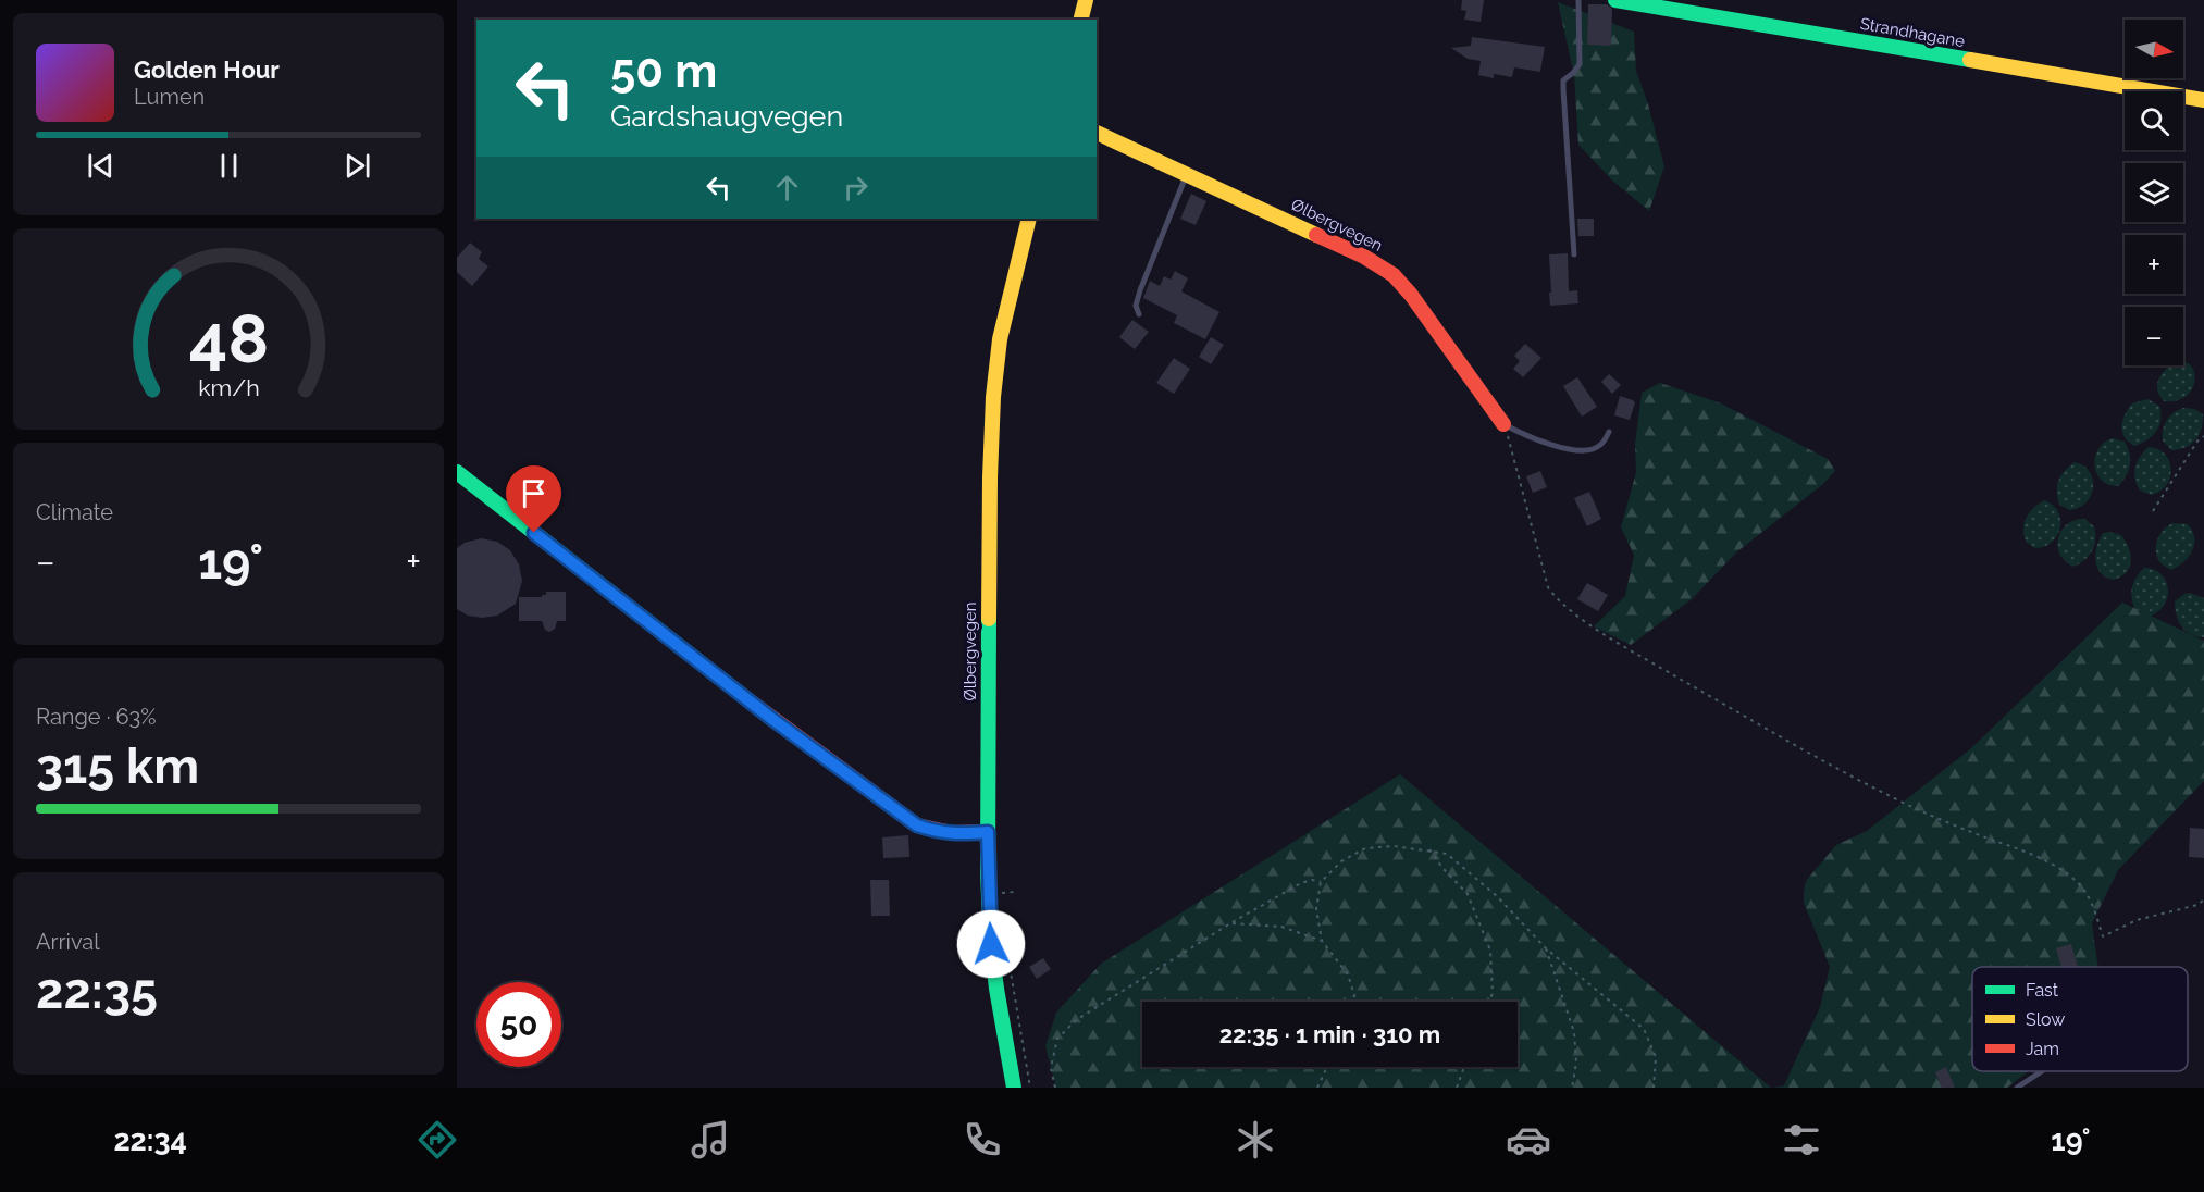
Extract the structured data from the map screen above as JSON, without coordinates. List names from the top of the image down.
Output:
{
  "streets": {
    "street": ["Strandhagane", "Ølbergvegen"]
  },
  "legend": ["Fast", "Slow", "Jam"],
  "north": "right",
  "page": {
    "map_buttons": ["+", "−"],
    "turn": ["50 m", "Gardshaugvegen"],
    "song": ["Golden Hour", "Lumen"],
    "tile": [
      "Climate",
      ["Range · 63%", "315 km"],
      ["Arrival", "22:35"]
    ],
    "heat": ["−", "19°", "+"],
    "limit": "50",
    "trip": "22:35 · 1 min · 310 m",
    "tabs": ["22:34", "19°"],
    "gauge": ["48", "km/h"]
  }
}
